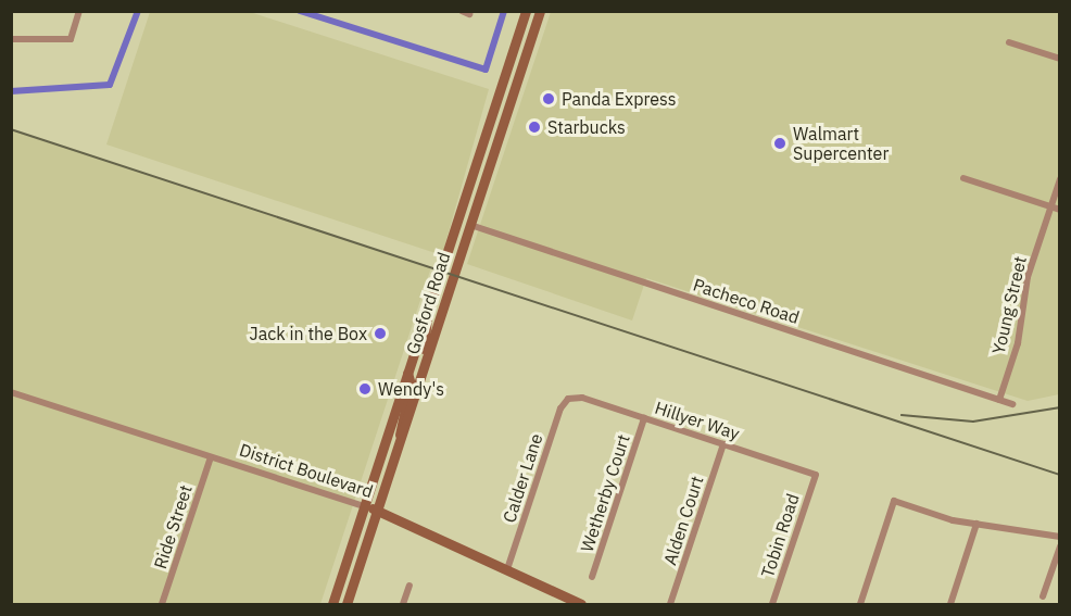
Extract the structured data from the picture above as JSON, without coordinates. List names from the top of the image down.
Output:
{
  "streets": {
    "main road": ["Gosford Road", "District Boulevard"],
    "street": [
      "Pacheco Road",
      "Young Street",
      "Hillyer Way",
      "Calder Lane",
      "Wetherby Court",
      "Alden Court",
      "Ride Street",
      "Tobin Road"
    ]
  },
  "crossings": [
    ["Pacheco Road", "Gosford Road"],
    ["Pacheco Road", "Young Street"],
    ["Gosford Road", "District Boulevard"],
    ["Hillyer Way", "Calder Lane"],
    ["Hillyer Way", "Wetherby Court"],
    ["Hillyer Way", "Alden Court"],
    ["Hillyer Way", "Tobin Road"],
    ["District Boulevard", "Calder Lane"],
    ["District Boulevard", "Ride Street"]
  ],
  "places": [
    "Panda Express",
    "Starbucks",
    "Walmart Supercenter",
    "Jack in the Box",
    "Wendy's"
  ]
}
